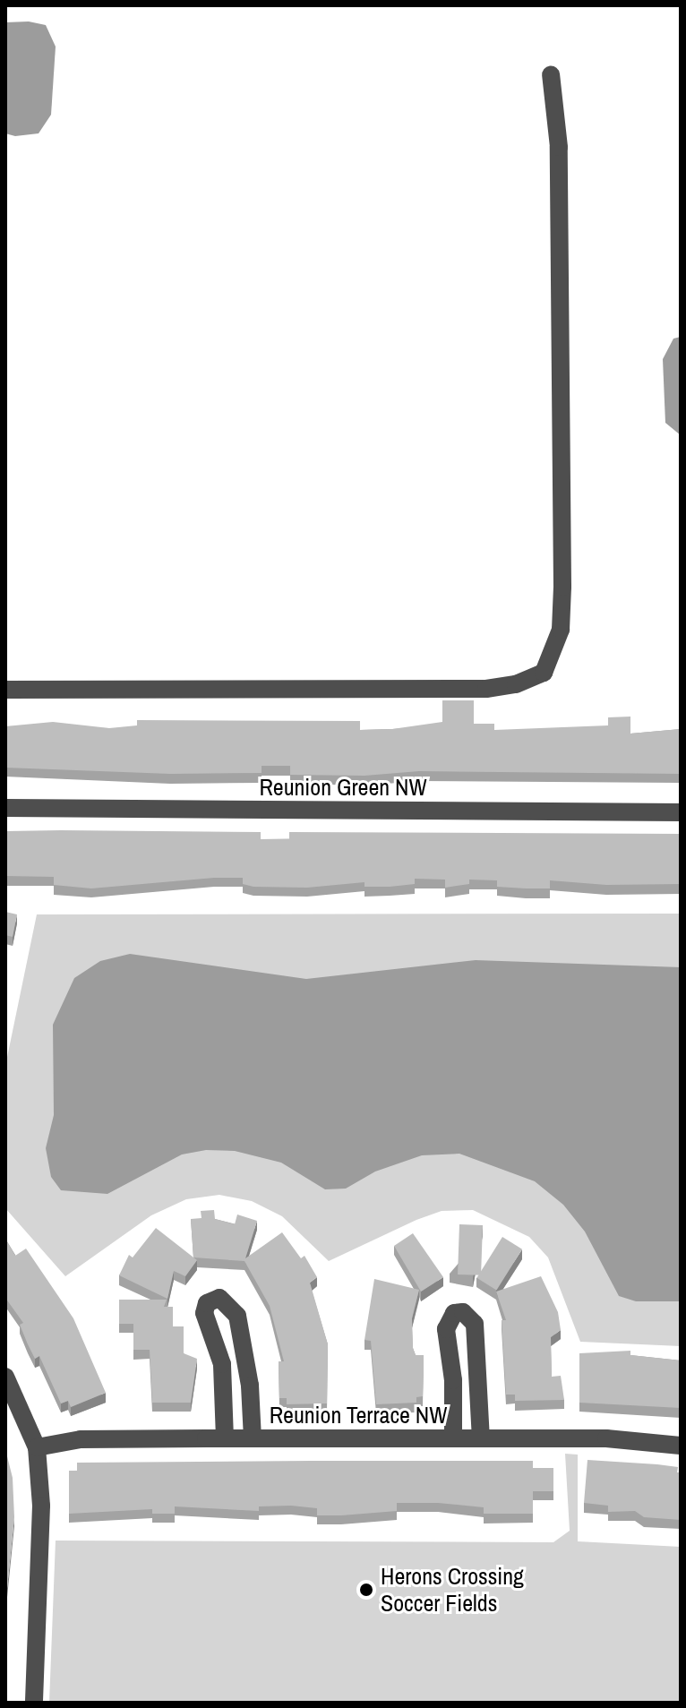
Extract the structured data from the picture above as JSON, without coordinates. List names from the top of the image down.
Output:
{
  "streets": {
    "street": ["Reunion Green NW", "Reunion Terrace NW"]
  },
  "places": ["Herons Crossing Soccer Fields"]
}
